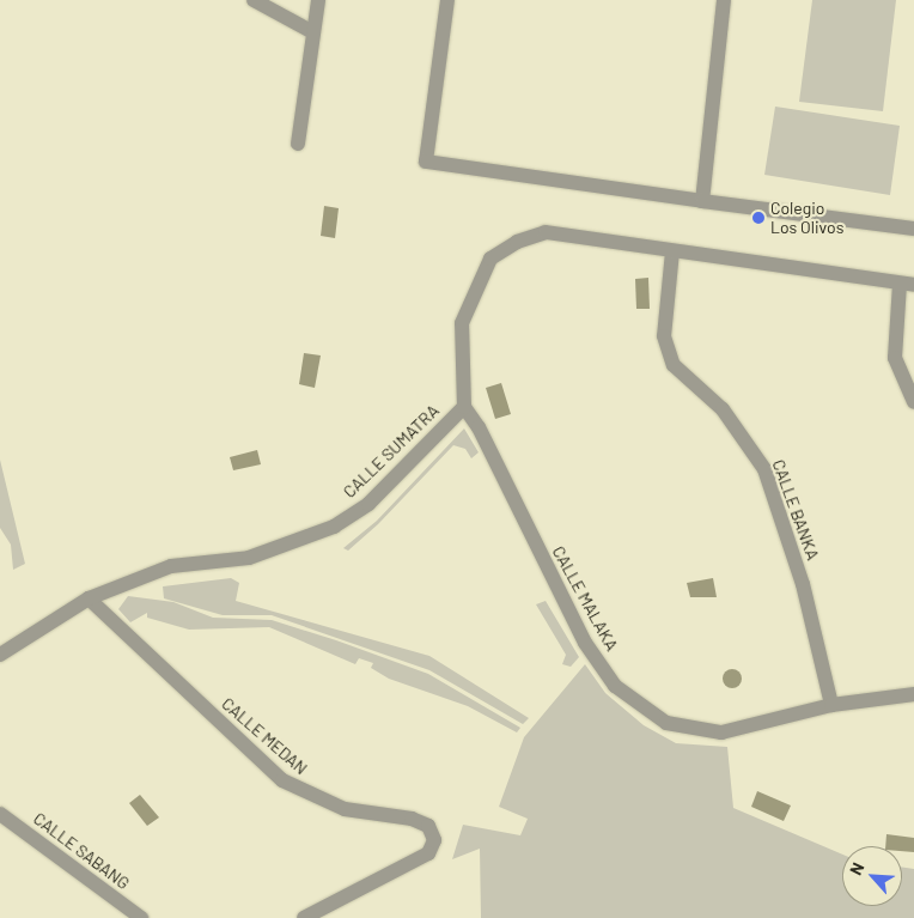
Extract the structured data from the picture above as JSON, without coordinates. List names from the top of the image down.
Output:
{
  "streets": {
    "street": [
      "CALLE SUMATRA",
      "CALLE BANKA",
      "CALLE MALAKA",
      "CALLE MEDAN",
      "CALLE SABANG"
    ]
  },
  "crossings": [
    ["CALLE SUMATRA", "CALLE BANKA"],
    ["CALLE SUMATRA", "CALLE MALAKA"],
    ["CALLE SUMATRA", "CALLE MEDAN"],
    ["CALLE BANKA", "CALLE MALAKA"]
  ],
  "places": ["Colegio Los Olivos"],
  "north": "top left"
}
